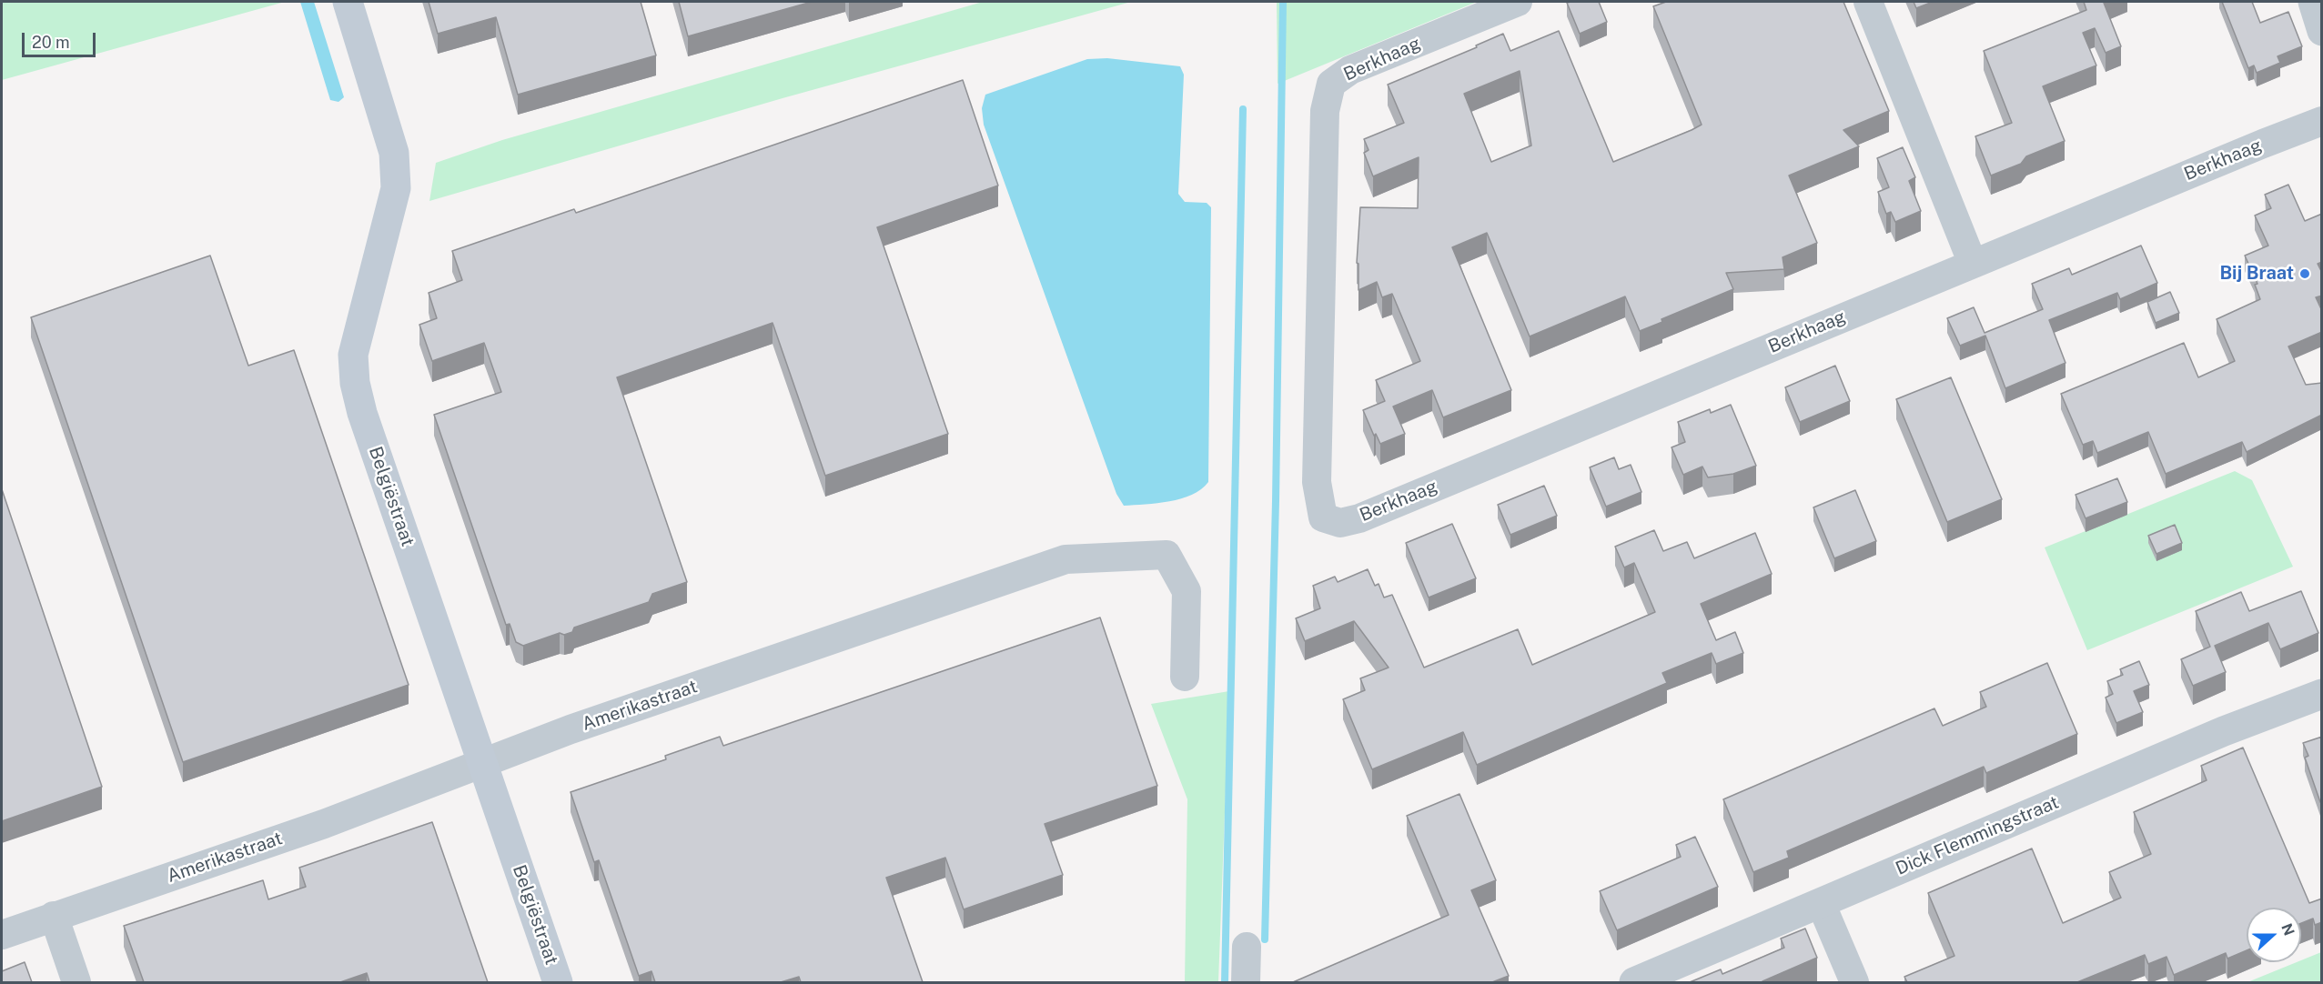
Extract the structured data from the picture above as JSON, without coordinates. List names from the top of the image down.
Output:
{
  "streets": {
    "main road": ["Belgiëstraat"],
    "street": ["Berkhaag", "Amerikastraat", "Dick Flemmingstraat"]
  },
  "crossings": [
    ["Belgiëstraat", "Amerikastraat"]
  ],
  "places": ["Bij Braat"],
  "scale_bar": "20 m",
  "north": "right"
}
